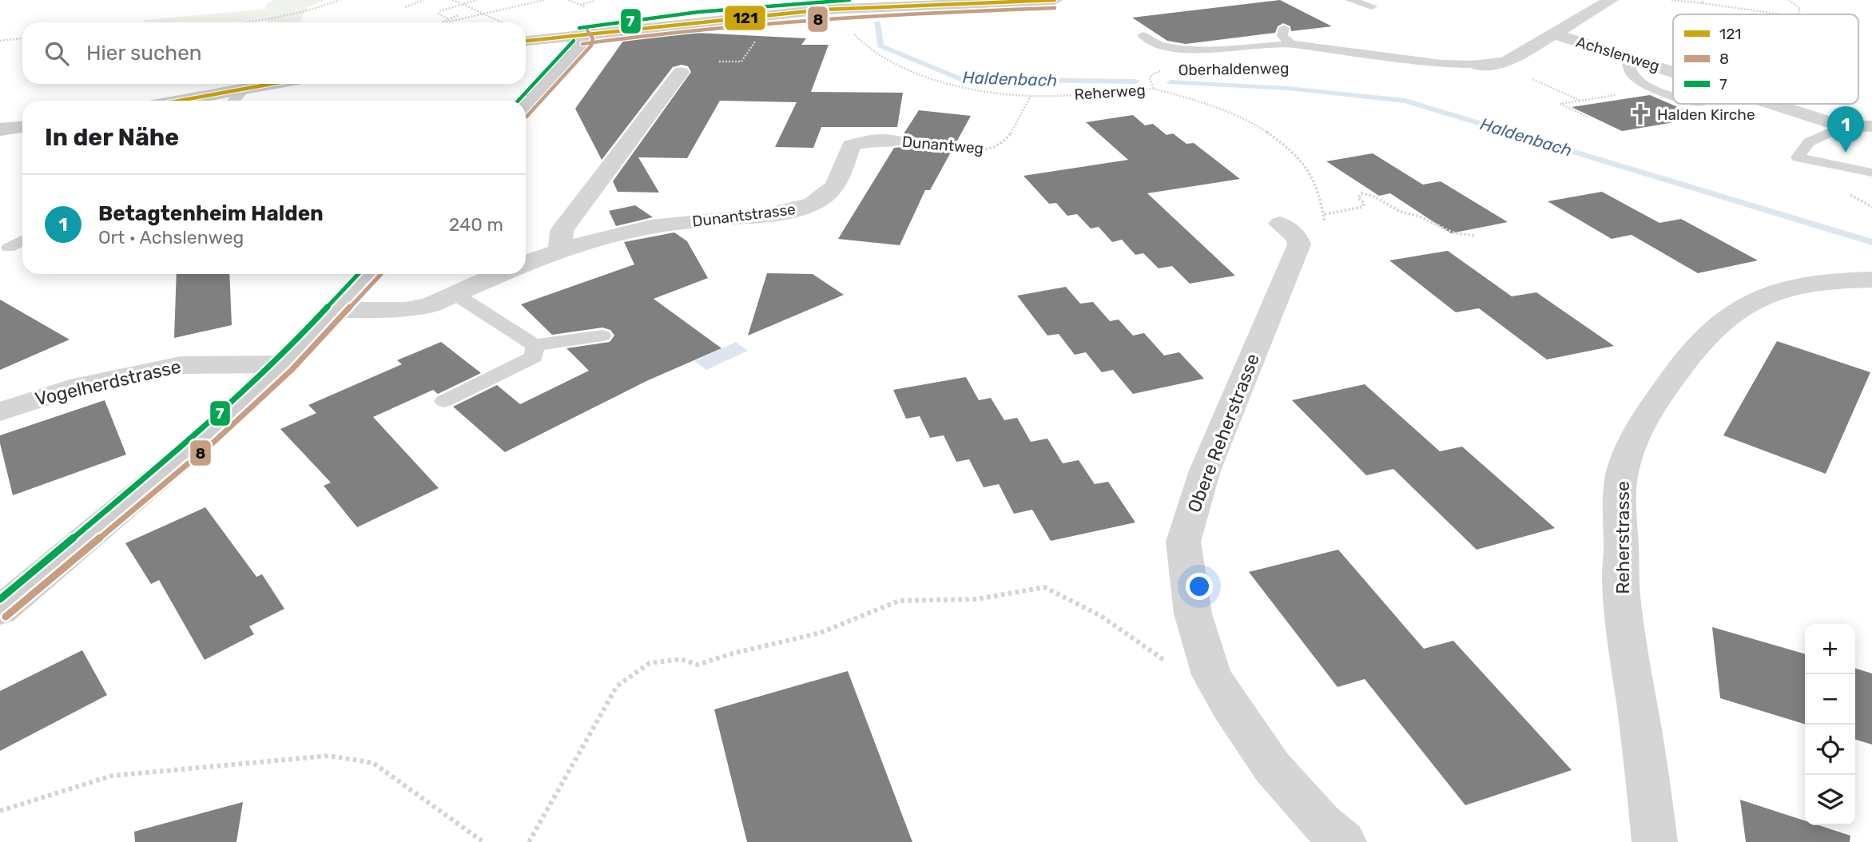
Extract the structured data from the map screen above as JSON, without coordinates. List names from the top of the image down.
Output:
{
  "streets": {
    "street": [
      "Achslenweg",
      "Dunantstrasse",
      "Vogelherdstrasse",
      "Obere Reherstrasse",
      "Reherstrasse"
    ],
    "path": ["Oberhaldenweg", "Reherweg", "Dunantweg"]
  },
  "crossings": [
    ["Oberhaldenweg", "Reherweg"],
    ["Reherweg", "Dunantweg"],
    ["Dunantweg", "Dunantstrasse"]
  ],
  "water": ["Haldenbach"],
  "places": {
    "church": ["Halden Kirche"]
  },
  "lines": ["transit line 121", "transit line 7", "transit line 8"],
  "legend": ["121", "8", "7"],
  "page": {
    "search": "Hier suchen",
    "heading": "In der Nähe",
    "pins": "1",
    "list": [
      {
        "mark": "1",
        "name": "Betagtenheim Halden",
        "note": "Ort · Achslenweg",
        "value": "240 m"
      }
    ],
    "map_buttons": ["+", "−"]
  }
}
